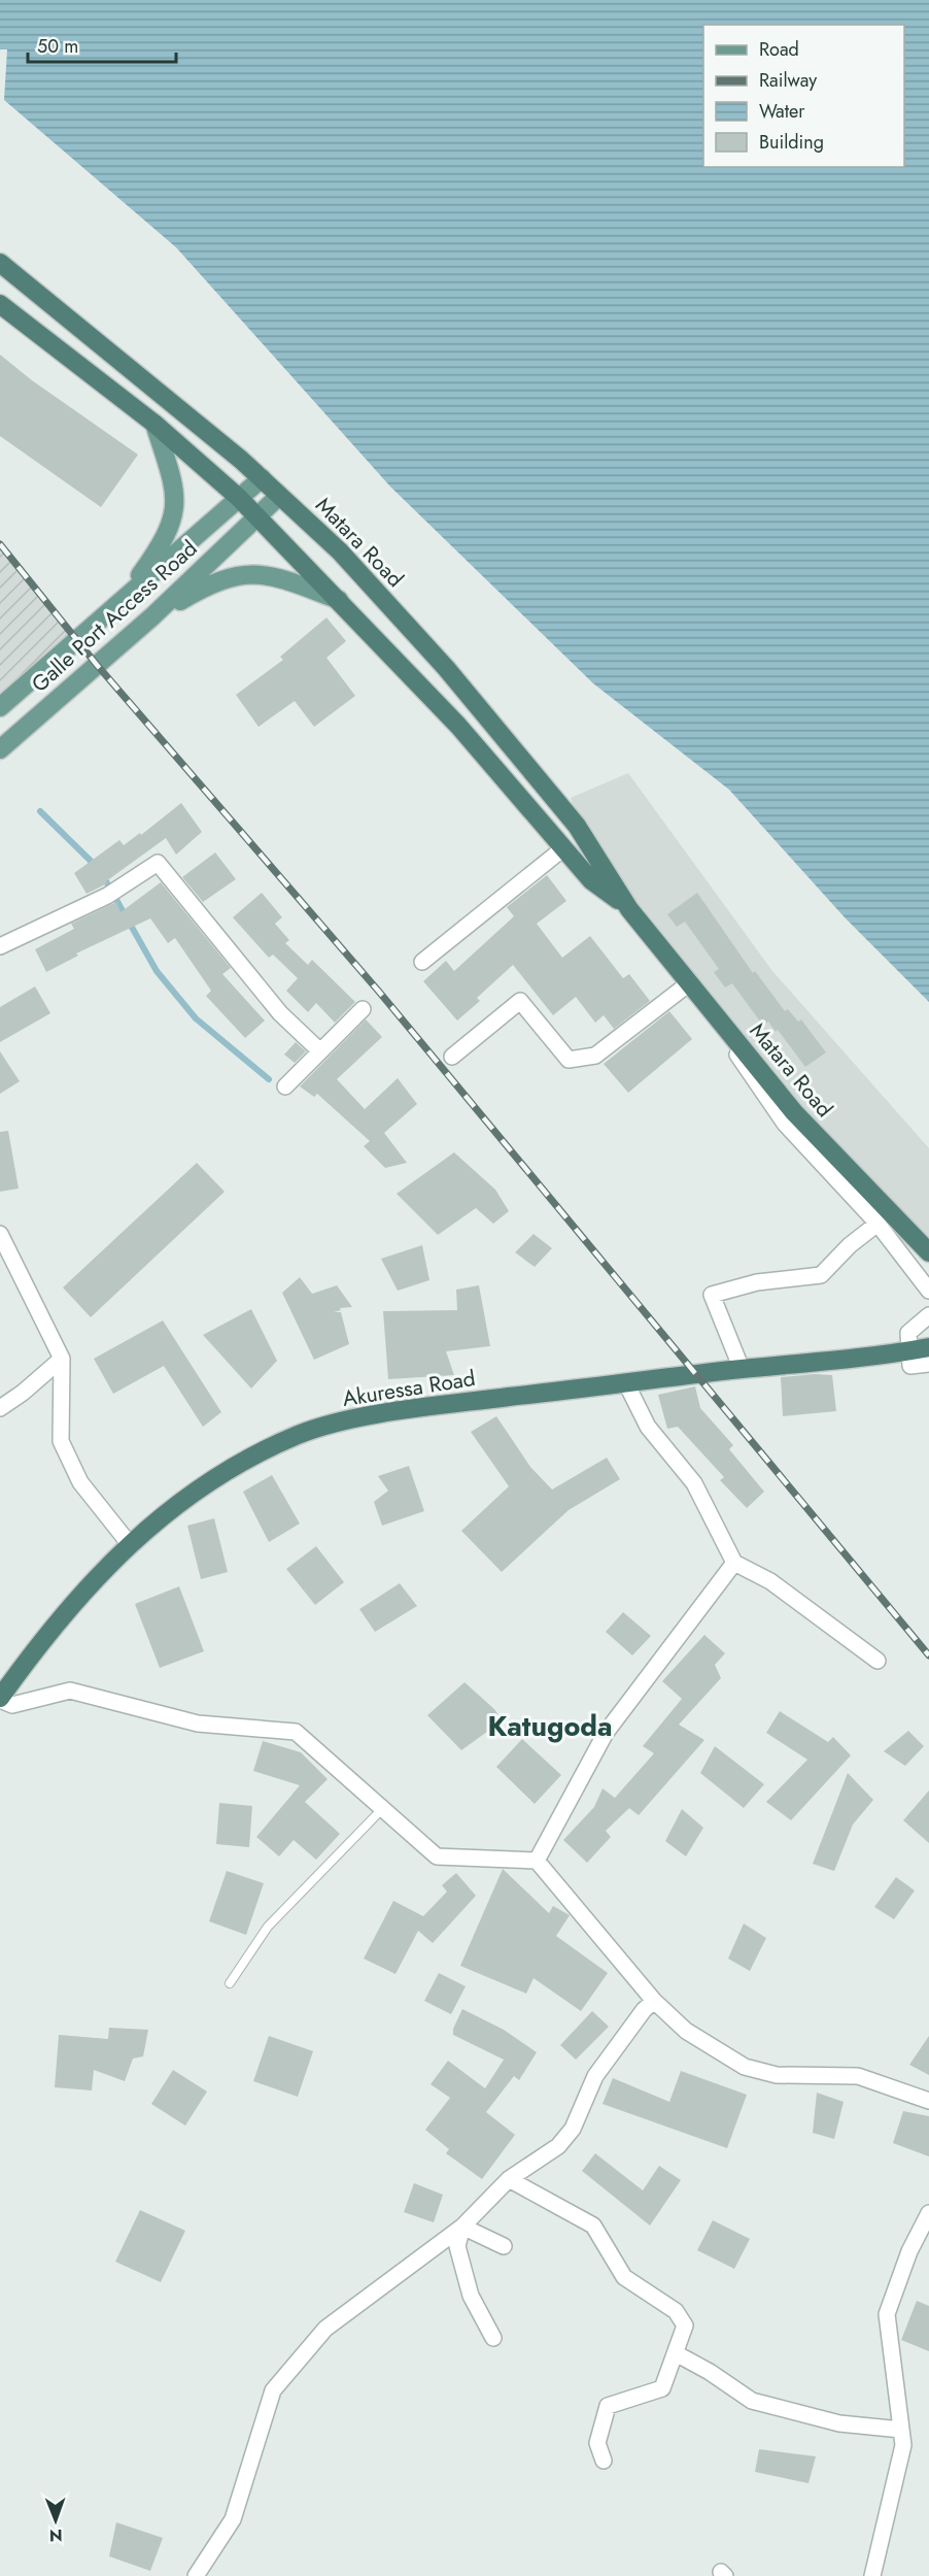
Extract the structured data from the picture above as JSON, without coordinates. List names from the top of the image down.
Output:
{
  "streets": {
    "highway": ["Matara Road", "Akuressa Road"],
    "main road": ["Galle Port Access Road"]
  },
  "crossings": [
    ["Matara Road", "Galle Port Access Road"]
  ],
  "districts": ["Katugoda"],
  "legend": [
    "Road",
    "Railway",
    "Water",
    "Building"
  ],
  "scale_bar": "50 m",
  "north": "bottom"
}
